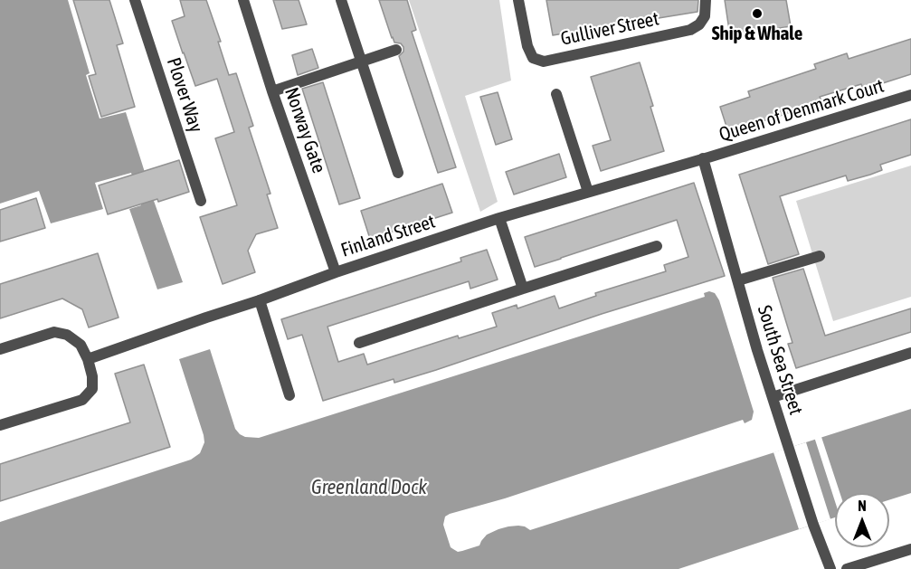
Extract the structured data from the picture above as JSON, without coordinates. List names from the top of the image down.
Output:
{
  "streets": {
    "street": [
      "Gulliver Street",
      "Plover Way",
      "Queen of Denmark Court",
      "Norway Gate",
      "Finland Street",
      "South Sea Street"
    ]
  },
  "crossings": [
    ["Queen of Denmark Court", "Finland Street"],
    ["Queen of Denmark Court", "South Sea Street"],
    ["Norway Gate", "Finland Street"],
    ["Finland Street", "South Sea Street"]
  ],
  "water": ["Greenland Dock"],
  "places": ["Ship & Whale"],
  "north": "top"
}
